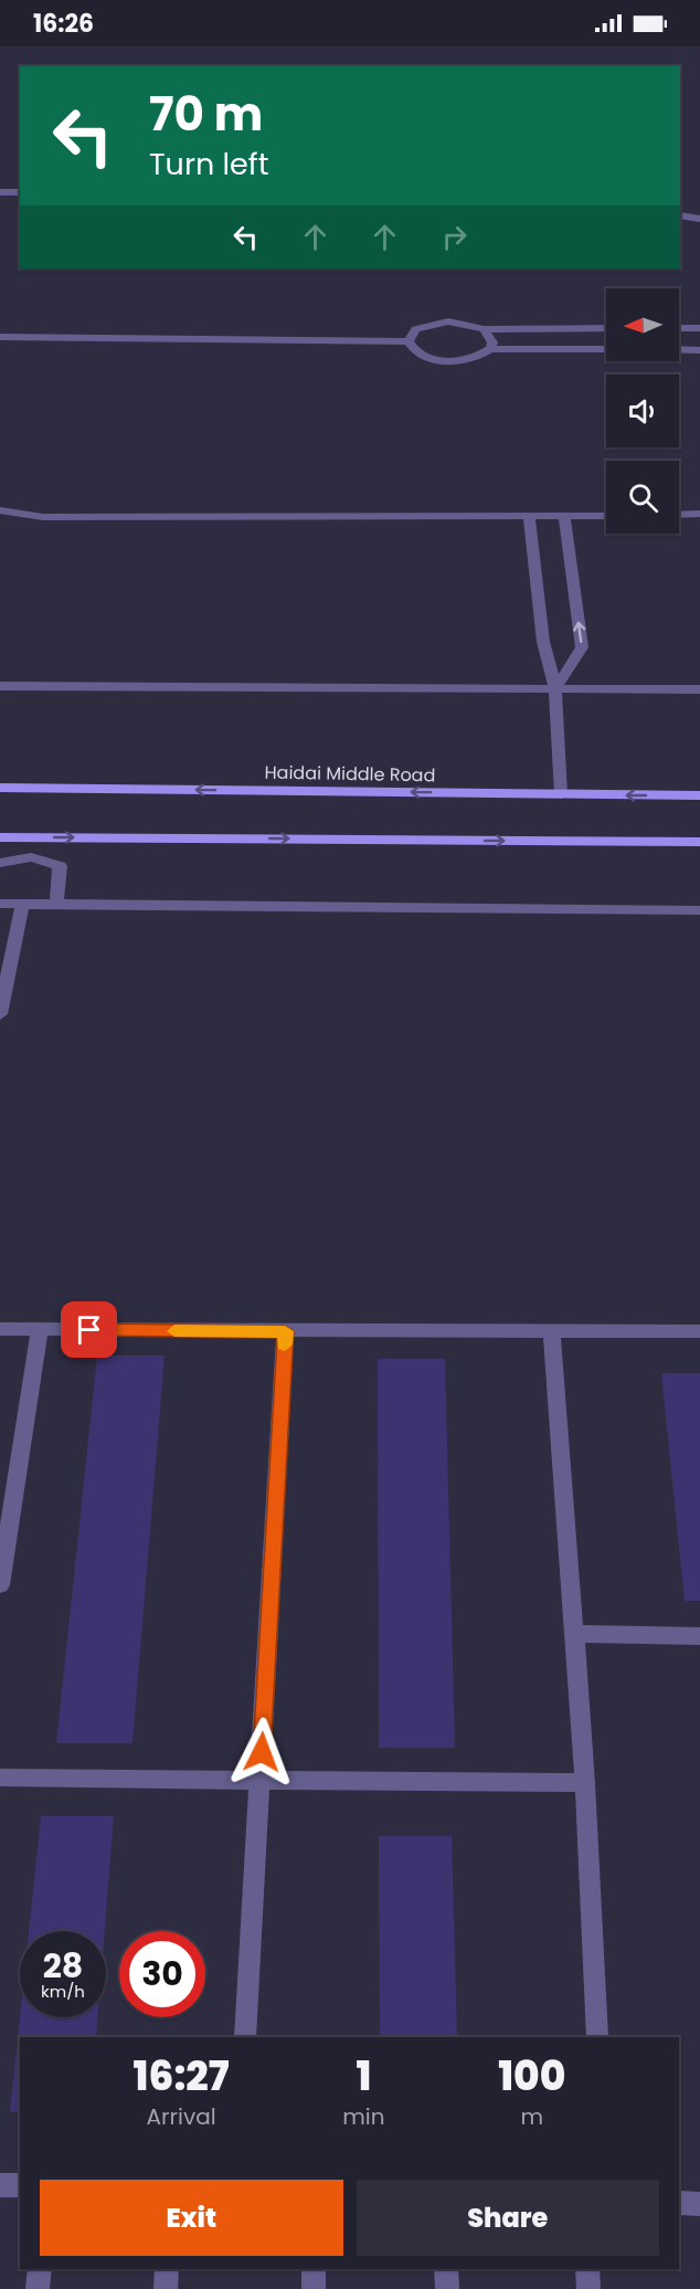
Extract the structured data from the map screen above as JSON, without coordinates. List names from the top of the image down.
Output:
{
  "streets": {
    "main road": ["Haidai Middle Road"]
  },
  "north": "left",
  "page": {
    "status": "16:26",
    "turn": ["70 m", "Turn left"],
    "speed": "28 km/h",
    "limit": "30",
    "eta": [
      "16:27",
      "Arrival",
      "1",
      "min",
      "100",
      "m"
    ],
    "buttons": ["Exit", "Share"]
  }
}
